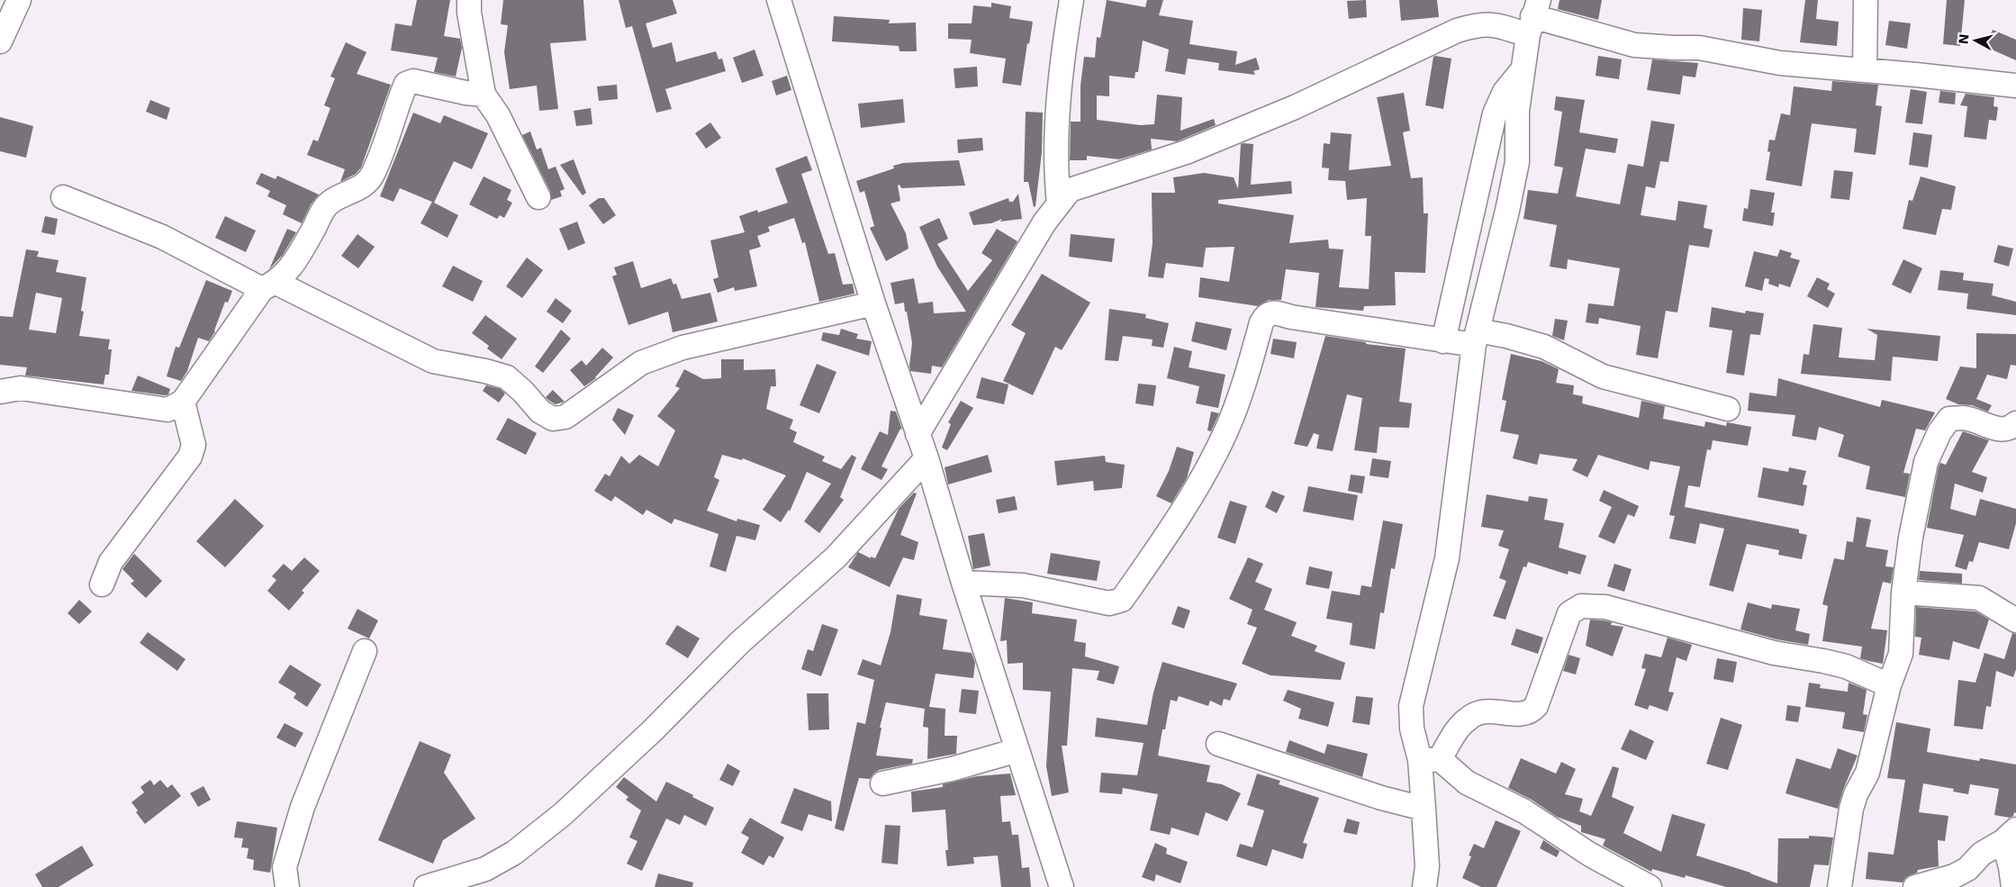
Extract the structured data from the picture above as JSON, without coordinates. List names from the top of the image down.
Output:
{
  "north": "left"
}
